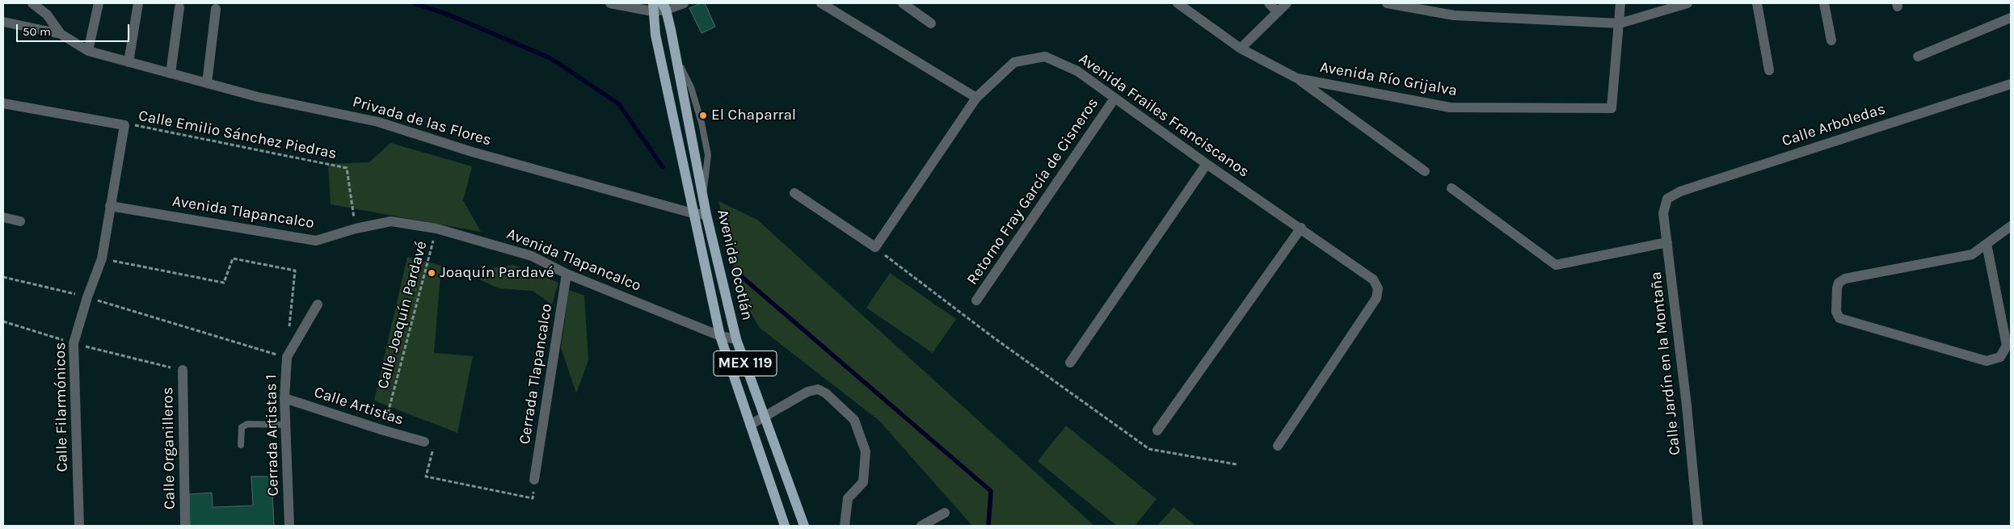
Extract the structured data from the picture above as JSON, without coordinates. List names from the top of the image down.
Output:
{
  "streets": {
    "main road": ["Avenida Ocotlán", "MEX 119"],
    "street": [
      "Avenida Río Grijalva",
      "Avenida Frailes Franciscanos",
      "Privada de las Flores",
      "Calle Arboledas",
      "Retorno Fray García de Cisneros",
      "Avenida Tlapancalco",
      "Calle Jardín en la Montaña",
      "Cerrada Tlapancalco",
      "Calle Artistas",
      "Calle Filarmónicos",
      "Cerrada Artistas 1",
      "Calle Organilleros"
    ],
    "path": ["Calle Emilio Sánchez Piedras", "Calle Joaquín Pardavé"]
  },
  "crossings": [
    ["Avenida Frailes Franciscanos", "Retorno Fray García de Cisneros"],
    ["Privada de las Flores", "Avenida Ocotlán"],
    ["Calle Arboledas", "Calle Jardín en la Montaña"],
    ["Calle Emilio Sánchez Piedras", "Avenida Tlapancalco"],
    ["Calle Emilio Sánchez Piedras", "Calle Filarmónicos"],
    ["Avenida Tlapancalco", "Avenida Ocotlán"],
    ["Avenida Tlapancalco", "Calle Joaquín Pardavé"],
    ["Avenida Tlapancalco", "Cerrada Tlapancalco"],
    ["Avenida Tlapancalco", "Calle Filarmónicos"],
    ["Calle Joaquín Pardavé", "Calle Artistas"],
    ["Calle Artistas", "Cerrada Artistas 1"]
  ],
  "places": ["El Chaparral", "Joaquín Pardavé"],
  "scale_bar": "50 m"
}
